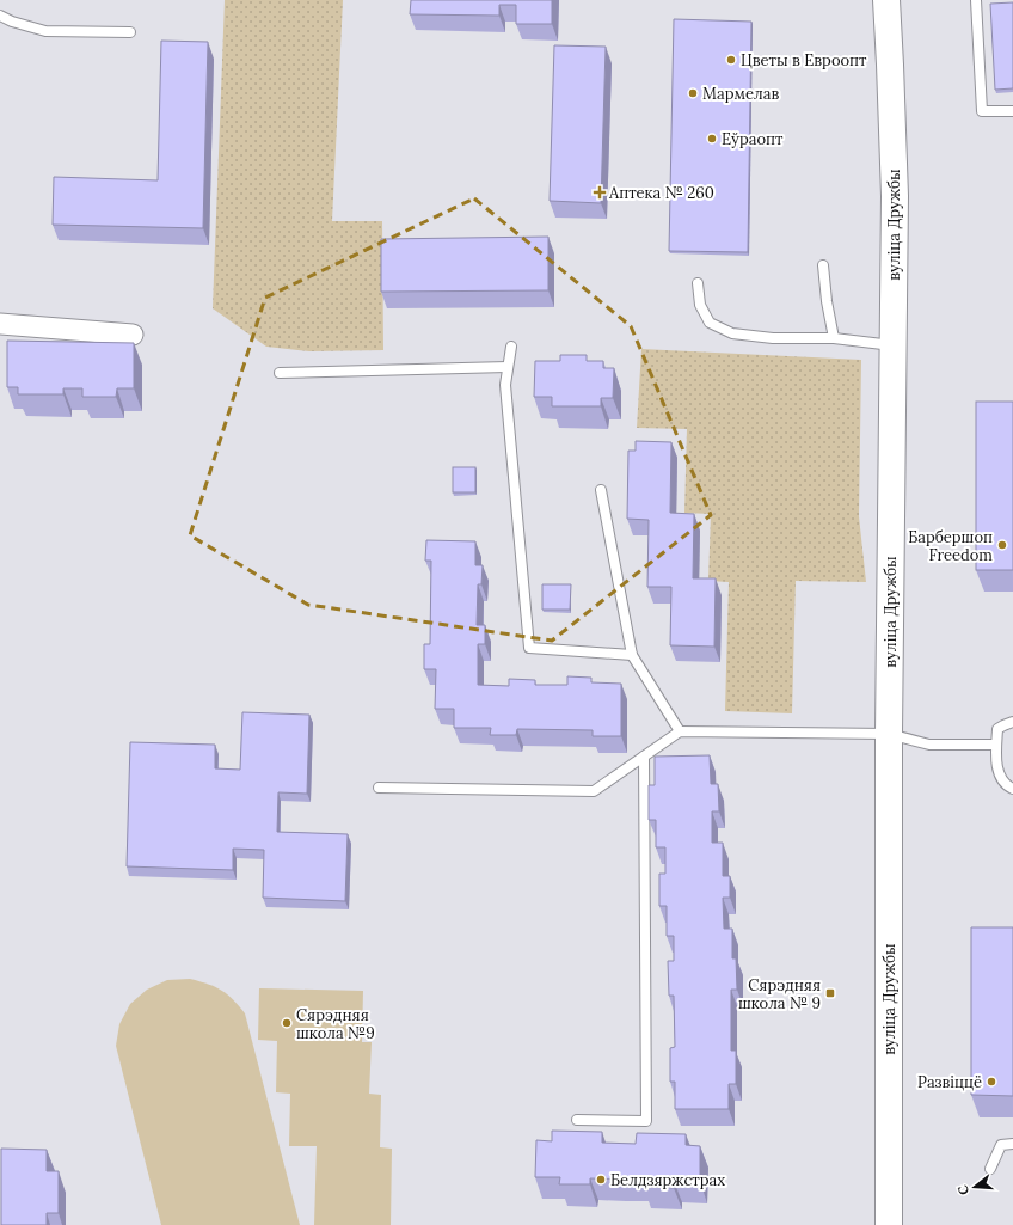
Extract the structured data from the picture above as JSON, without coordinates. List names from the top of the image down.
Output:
{
  "streets": {
    "main road": ["вуліца Дружбы"]
  },
  "places": {
    "other": [
      "Цветы в Евроопт",
      "Мармелав",
      "Еўраопт",
      "Барбершоп Freedom",
      "Сярэдняя школа №9",
      "Развіццё",
      "Белдзяржстрах"
    ],
    "health": ["Аптека № 260"],
    "transit": ["Сярэдняя школа № 9"]
  },
  "north": "left"
}
